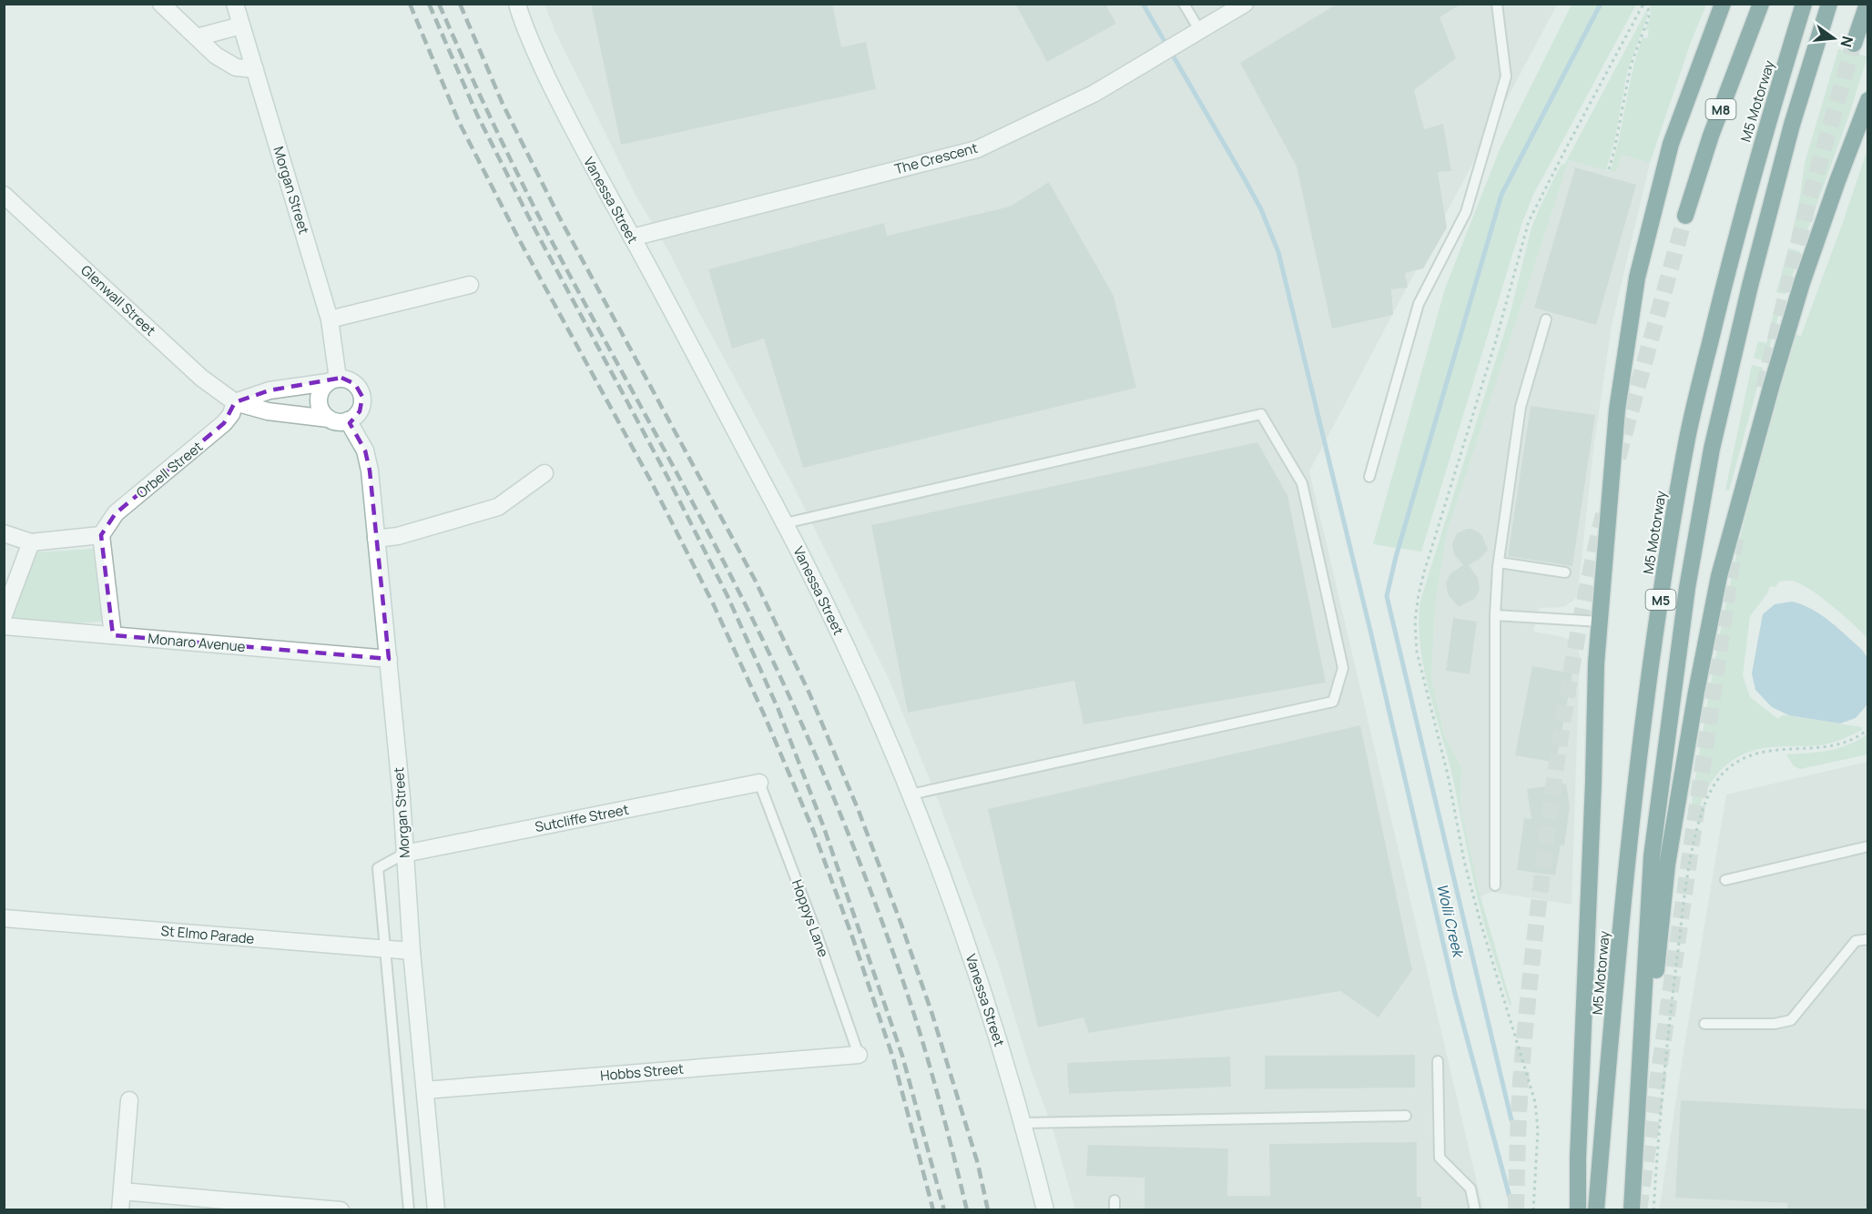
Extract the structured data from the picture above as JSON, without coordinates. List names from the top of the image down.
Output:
{
  "streets": {
    "highway": ["M5 Motorway", "M8", "M5"],
    "street": [
      "The Crescent",
      "Morgan Street",
      "Vanessa Street",
      "Glenwall Street",
      "Orbell Street",
      "Monaro Avenue",
      "Sutcliffe Street",
      "St Elmo Parade",
      "Hobbs Street"
    ],
    "lane": ["Hoppys Lane"]
  },
  "crossings": [
    ["The Crescent", "Vanessa Street"],
    ["Morgan Street", "Monaro Avenue"],
    ["Morgan Street", "Sutcliffe Street"],
    ["Morgan Street", "St Elmo Parade"],
    ["Morgan Street", "Hobbs Street"],
    ["Glenwall Street", "Orbell Street"],
    ["Sutcliffe Street", "Hoppys Lane"],
    ["Hoppys Lane", "Hobbs Street"]
  ],
  "water": ["Wolli Creek"],
  "north": "right"
}
